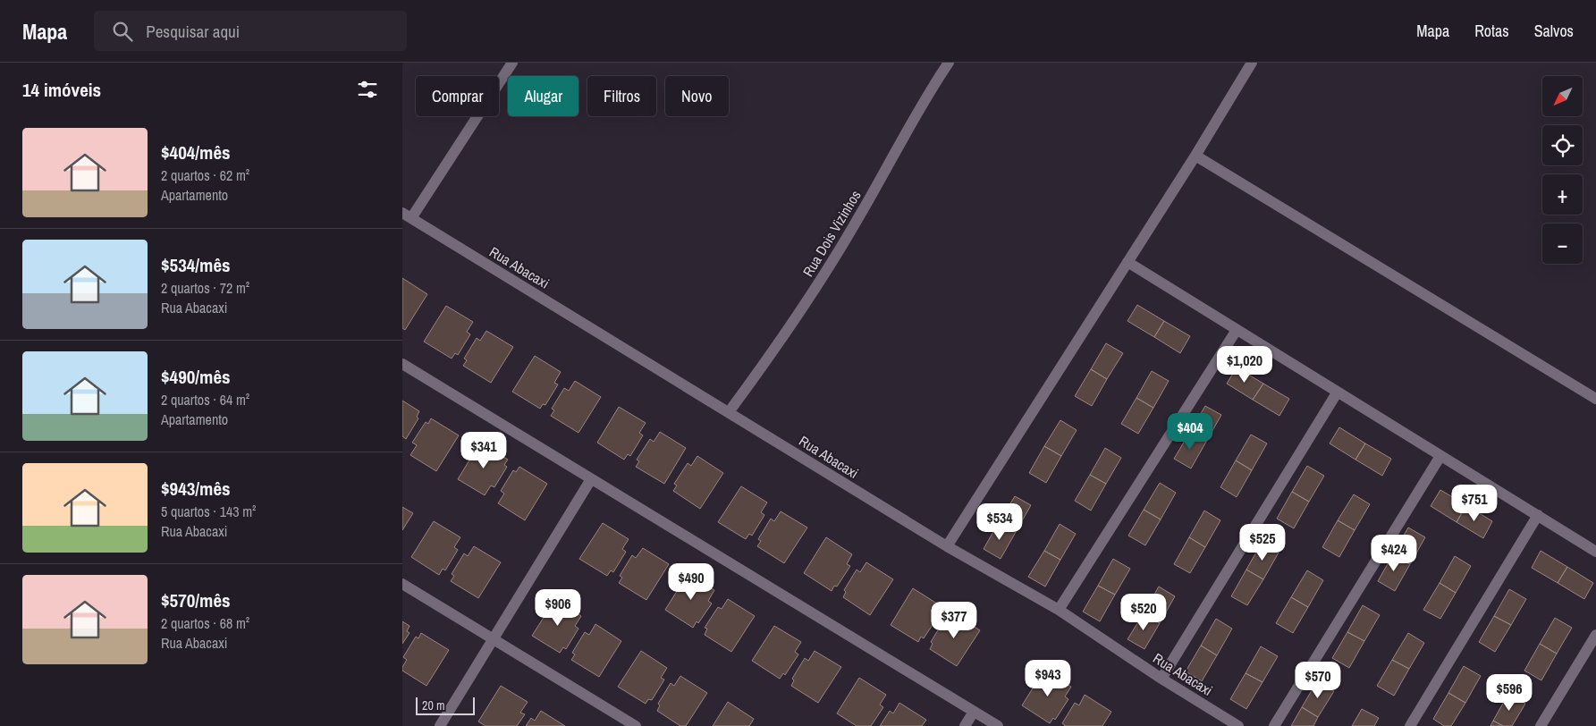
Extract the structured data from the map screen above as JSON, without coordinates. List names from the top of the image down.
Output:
{
  "streets": {
    "street": ["Rua Dois Vizinhos", "Rua Abacaxi"]
  },
  "crossings": [
    ["Rua Dois Vizinhos", "Rua Abacaxi"]
  ],
  "scale_bar": "20 m",
  "north": "bottom left",
  "page": {
    "header": "Mapa",
    "search": "Pesquisar aqui",
    "nav": ["Mapa", "Rotas", "Salvos"],
    "heading": "14 imóveis",
    "map_buttons": ["+", "−"],
    "chip": [
      "Comprar",
      "Alugar",
      "Filtros",
      "Novo"
    ],
    "list": [
      {
        "name": "$404/mês",
        "note": "2 quartos · 62 m² · Apartamento"
      },
      {
        "name": "$534/mês",
        "note": "2 quartos · 72 m² · Rua Abacaxi"
      },
      {
        "name": "$490/mês",
        "note": "2 quartos · 64 m² · Apartamento"
      },
      {
        "name": "$943/mês",
        "note": "5 quartos · 143 m² · Rua Abacaxi"
      },
      {
        "name": "$570/mês",
        "note": "2 quartos · 68 m² · Rua Abacaxi"
      }
    ],
    "price": [
      "$1,020",
      "$404",
      "$341",
      "$751",
      "$534",
      "$525",
      "$424",
      "$490",
      "$906",
      "$520",
      "$377",
      "$943",
      "$570",
      "$596"
    ],
    "scale": "20 m"
  }
}
